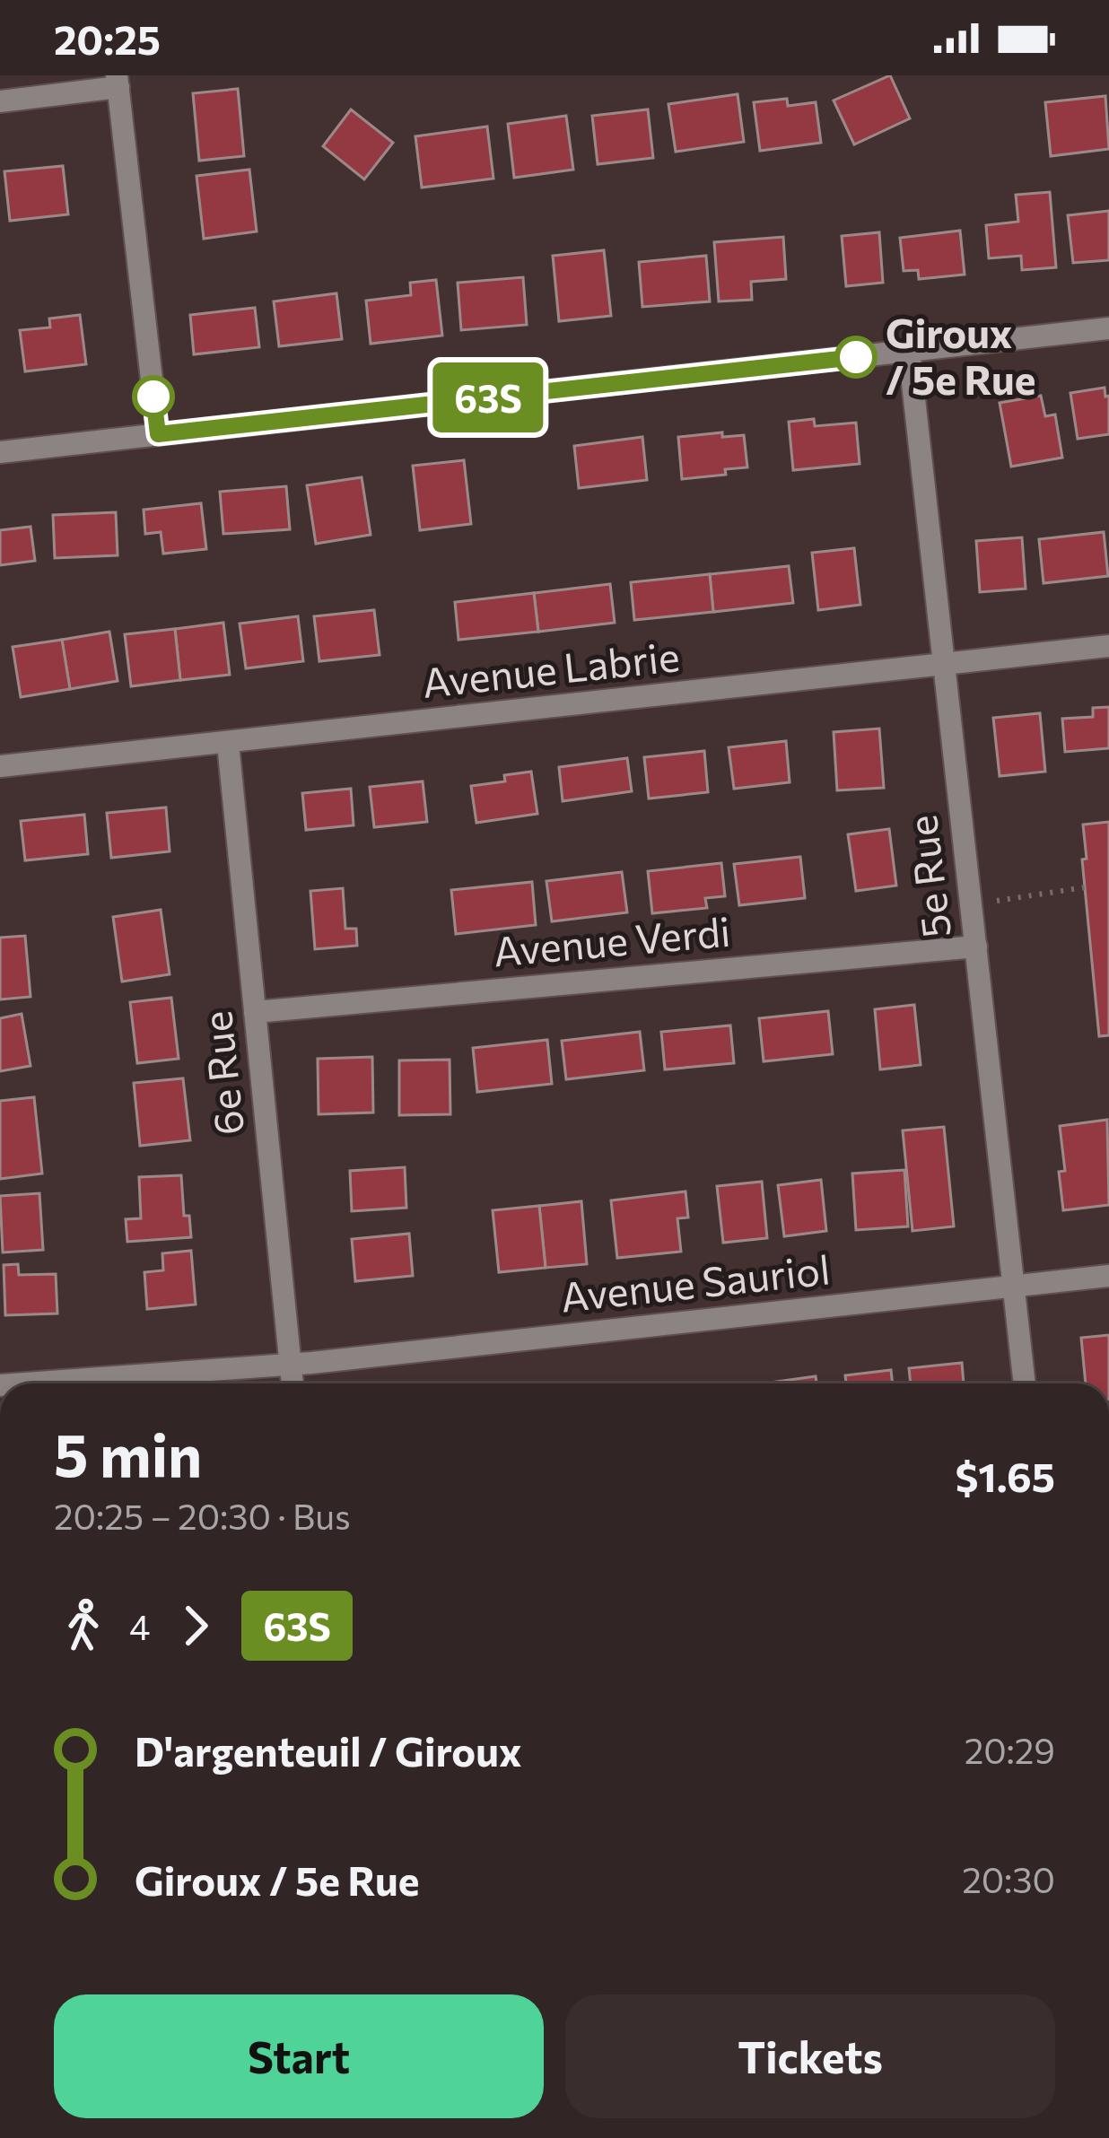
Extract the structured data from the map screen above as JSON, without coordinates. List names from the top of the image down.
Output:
{
  "streets": {
    "street": [
      "Avenue Labrie",
      "5e Rue",
      "Avenue Verdi",
      "6e Rue",
      "Avenue Sauriol"
    ]
  },
  "crossings": [
    ["Avenue Labrie", "5e Rue"],
    ["Avenue Labrie", "6e Rue"],
    ["5e Rue", "Avenue Verdi"],
    ["5e Rue", "Avenue Sauriol"],
    ["Avenue Verdi", "6e Rue"],
    ["6e Rue", "Avenue Sauriol"]
  ],
  "places": ["Giroux / 5e Rue"],
  "lines": ["bus line 63S"],
  "page": {
    "status": "20:25",
    "on_map": "63S",
    "heading": ["5 min", "20:25 – 20:30 · Bus", "$1.65"],
    "legs": ["4", "63S"],
    "list": [
      {
        "name": "D'argenteuil / Giroux",
        "value": "20:29"
      },
      {
        "name": "Giroux / 5e Rue",
        "value": "20:30"
      }
    ],
    "buttons": ["Start", "Tickets"]
  }
}
